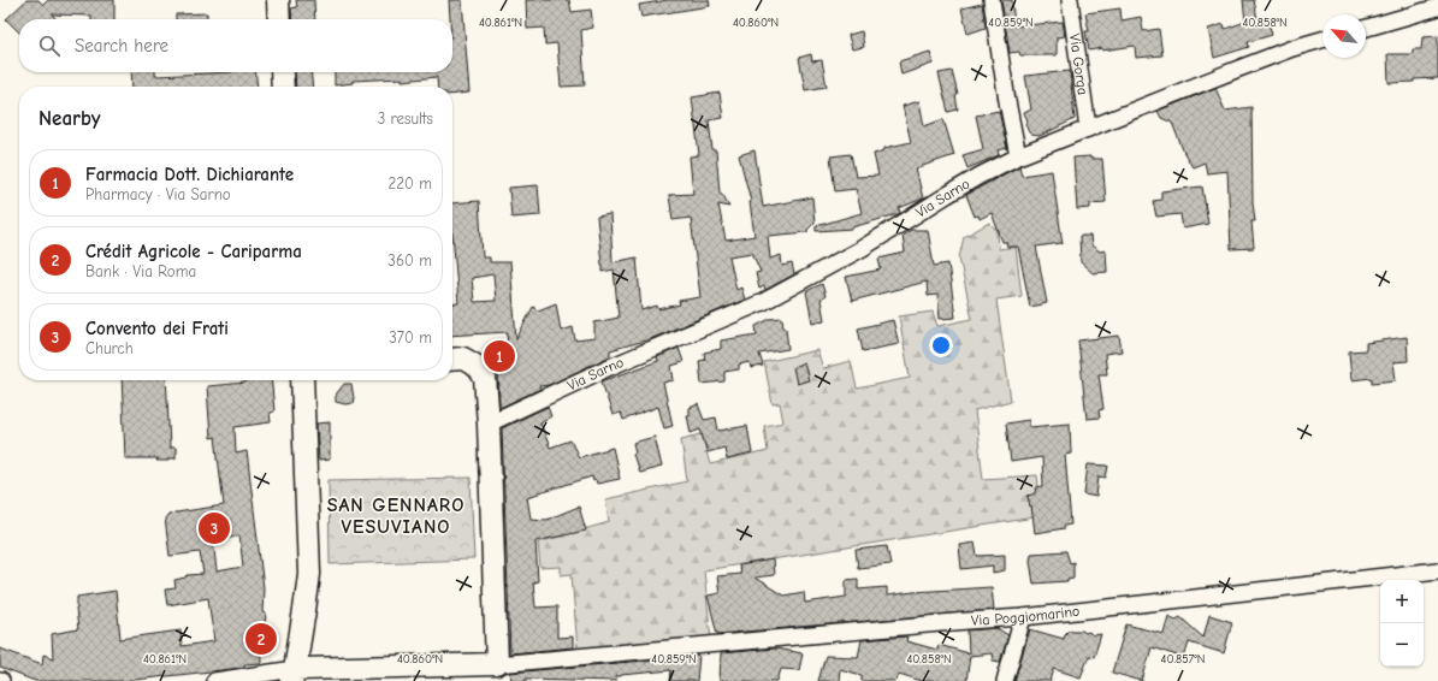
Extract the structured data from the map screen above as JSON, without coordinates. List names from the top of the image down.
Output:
{
  "streets": {
    "street": ["Via Gorga", "Via Sarno", "Via Poggiomarino"]
  },
  "crossings": [
    ["Via Gorga", "Via Sarno"]
  ],
  "districts": ["SAN GENNARO VESUVIANO"],
  "north": "top left",
  "page": {
    "search": "Search here",
    "heading": ["Nearby", "3 results"],
    "list": [
      {
        "mark": "1",
        "name": "Farmacia Dott. Dichiarante",
        "note": "Pharmacy · Via Sarno",
        "value": "220 m"
      },
      {
        "mark": "2",
        "name": "Crédit Agricole - Cariparma",
        "note": "Bank · Via Roma",
        "value": "360 m"
      },
      {
        "mark": "3",
        "name": "Convento dei Frati",
        "note": "Church",
        "value": "370 m"
      }
    ],
    "pins": ["1", "3", "2"],
    "map_buttons": ["+", "−"]
  },
  "coordinates": [
    "40.861°N",
    "40.860°N",
    "40.859°N",
    "40.858°N",
    "40.857°N"
  ]
}
